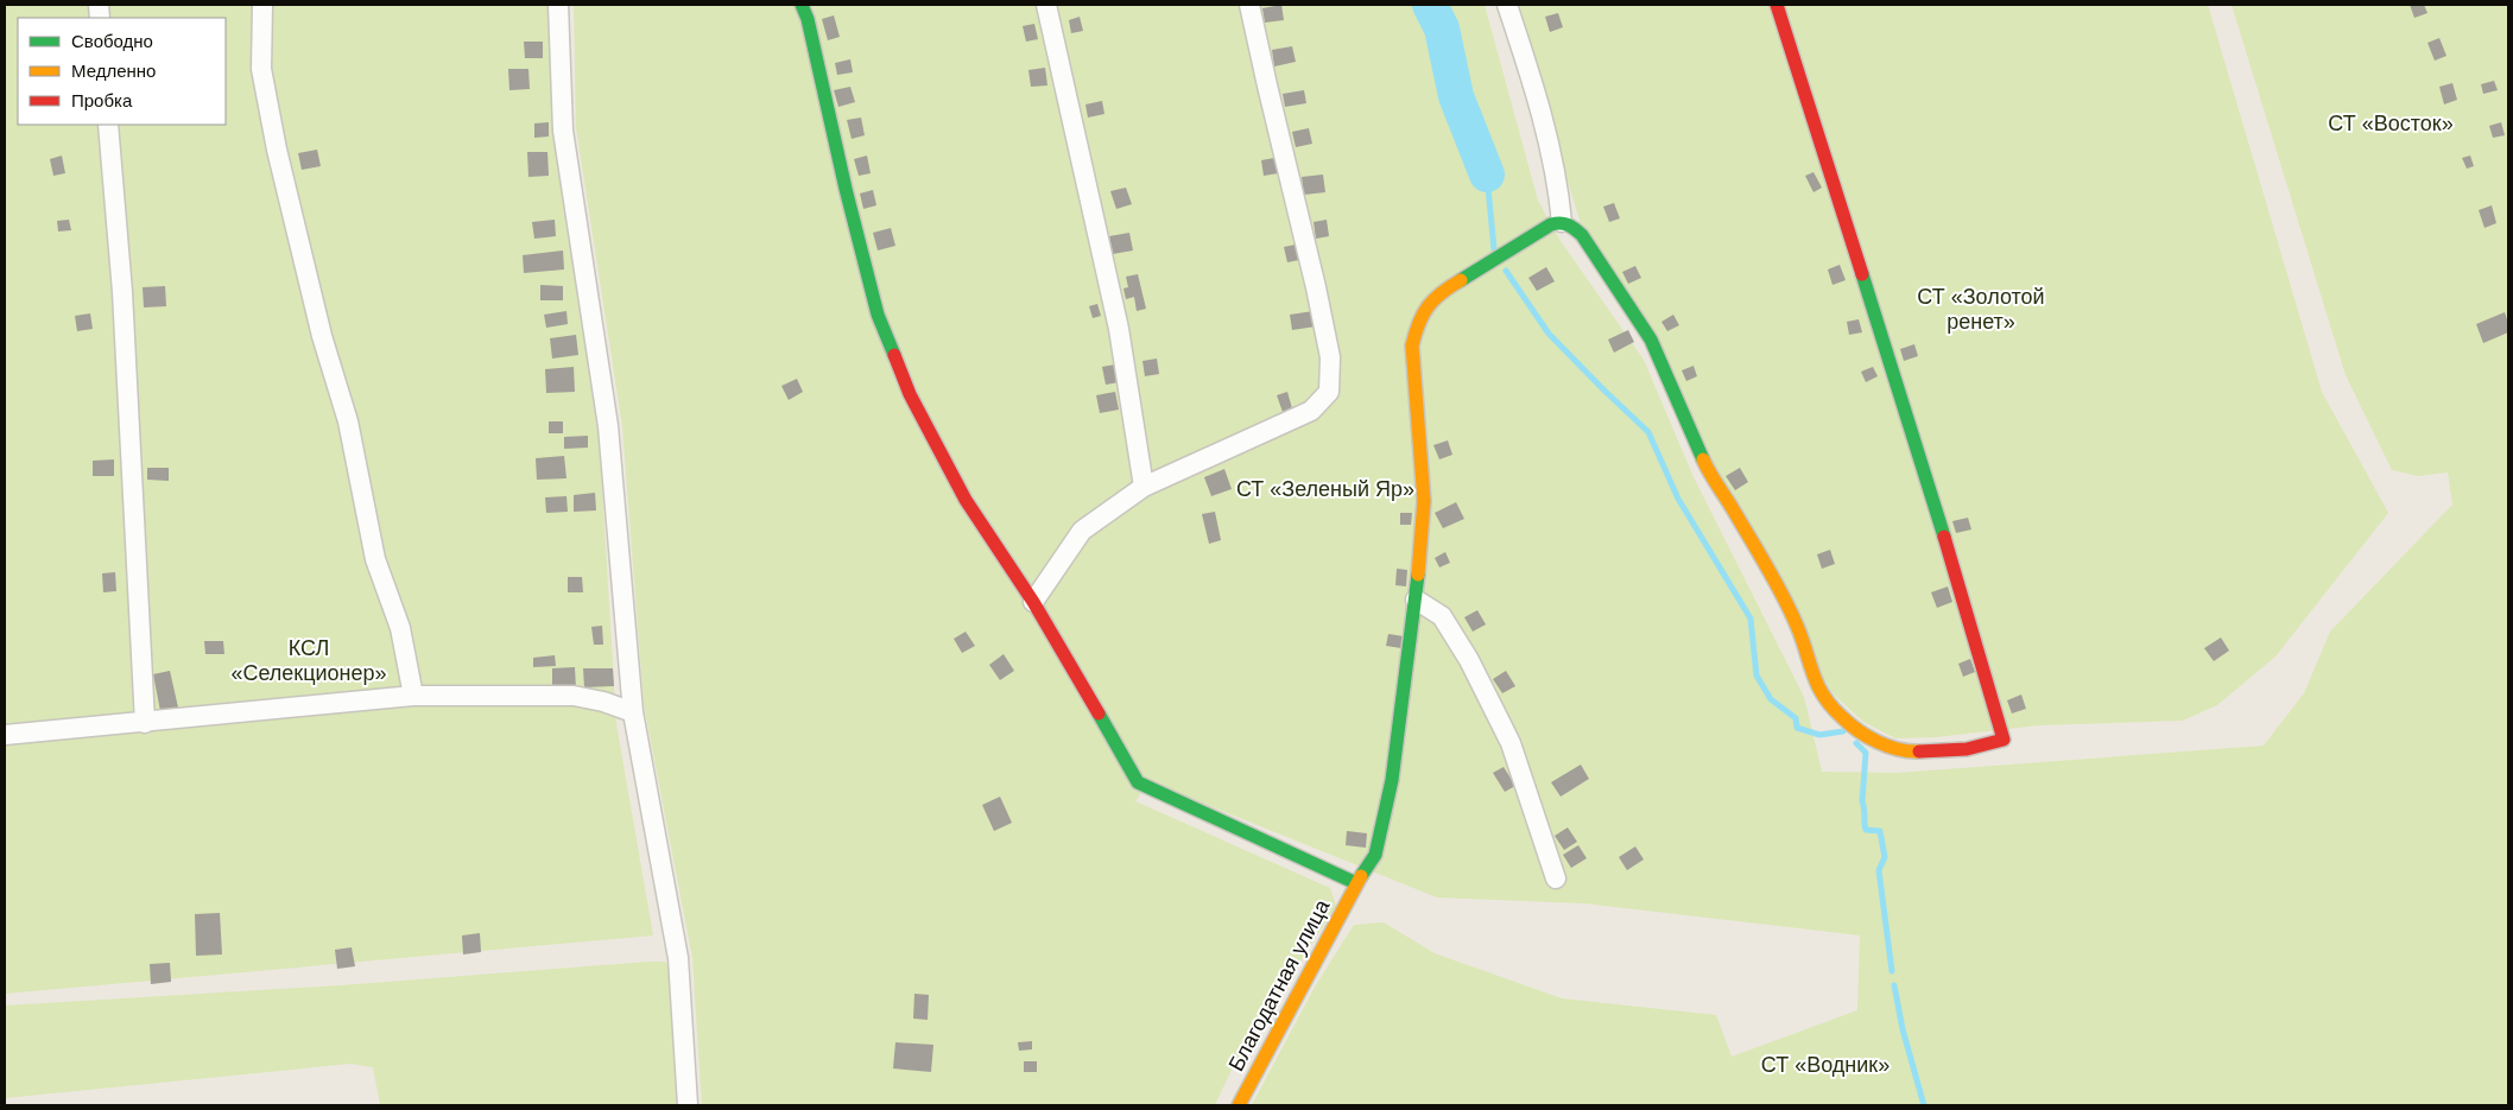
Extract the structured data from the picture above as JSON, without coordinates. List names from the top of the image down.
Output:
{
  "streets": {
    "street": ["Благодатная улица"]
  },
  "parks": [
    "СТ «Восток»",
    "СТ «Золотой ренет»",
    "СТ «Зеленый Яр»",
    "КСЛ «Селекционер»",
    "СТ «Водник»"
  ],
  "legend": ["Свободно", "Медленно", "Пробка"]
}
